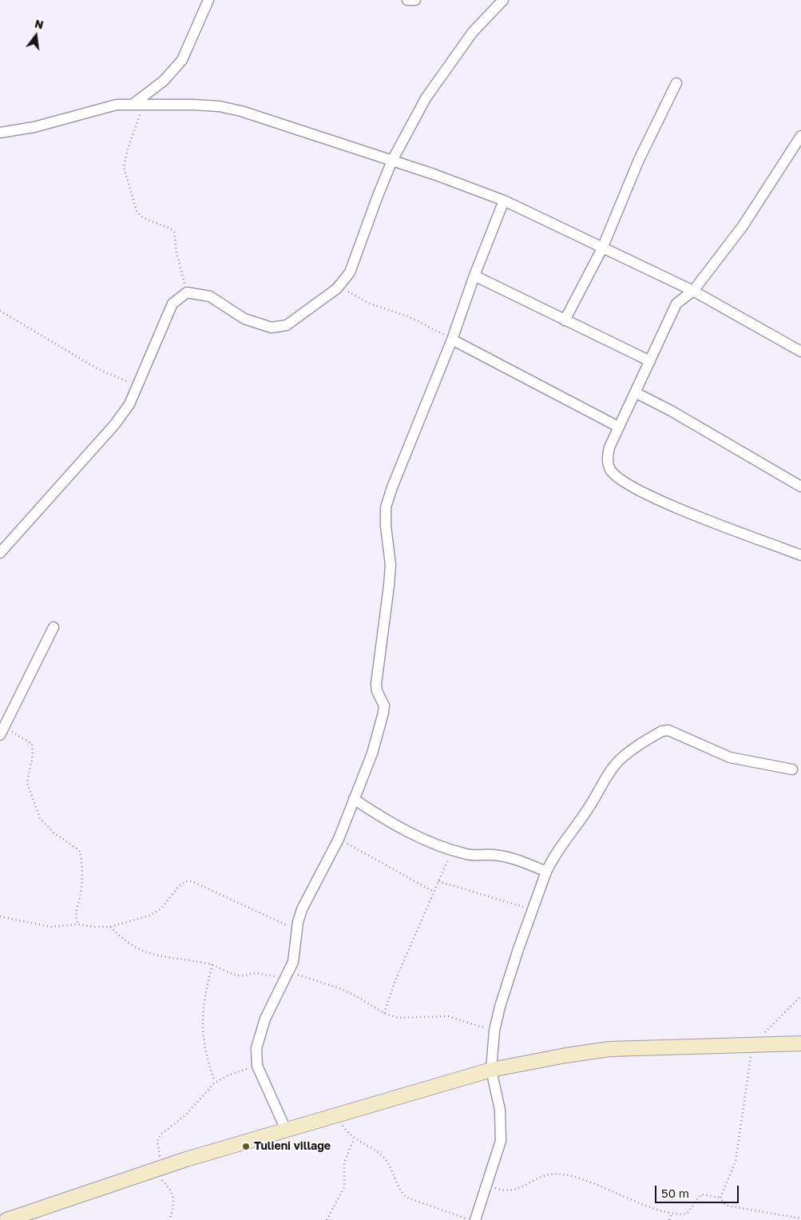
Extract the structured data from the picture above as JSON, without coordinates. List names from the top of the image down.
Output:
{
  "places": ["Tulieni village"],
  "scale_bar": "50 m",
  "north": "top"
}
